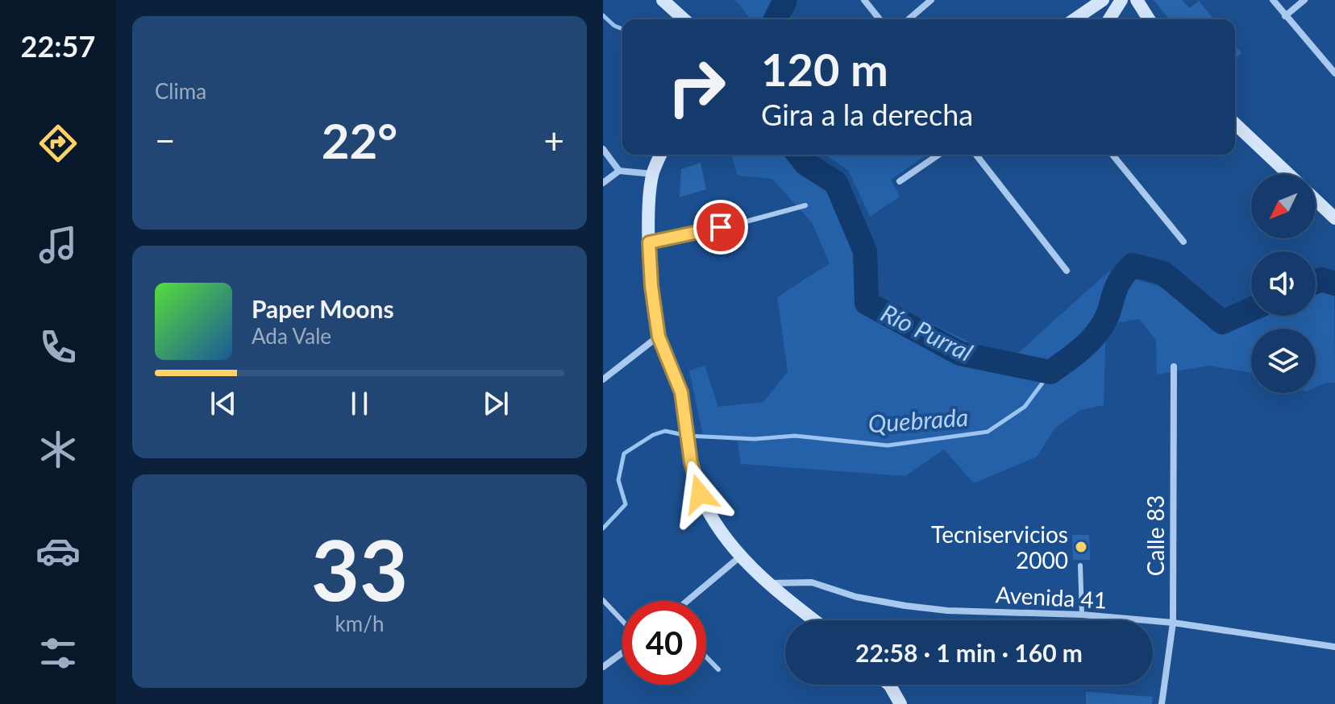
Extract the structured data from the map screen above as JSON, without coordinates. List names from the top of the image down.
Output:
{
  "streets": {
    "street": ["Calle 83", "Avenida 41"]
  },
  "crossings": [
    ["Calle 83", "Avenida 41"]
  ],
  "water": ["Río Purral", "Quebrada"],
  "places": ["Tecniservicios 2000"],
  "north": "bottom left",
  "page": {
    "tabs": "22:57",
    "tile": [
      "Clima",
      ["33", "km/h"]
    ],
    "turn": ["120 m", "Gira a la derecha"],
    "heat": ["−", "22°", "+"],
    "song": ["Paper Moons", "Ada Vale"],
    "limit": "40",
    "trip": "22:58 · 1 min · 160 m"
  }
}
